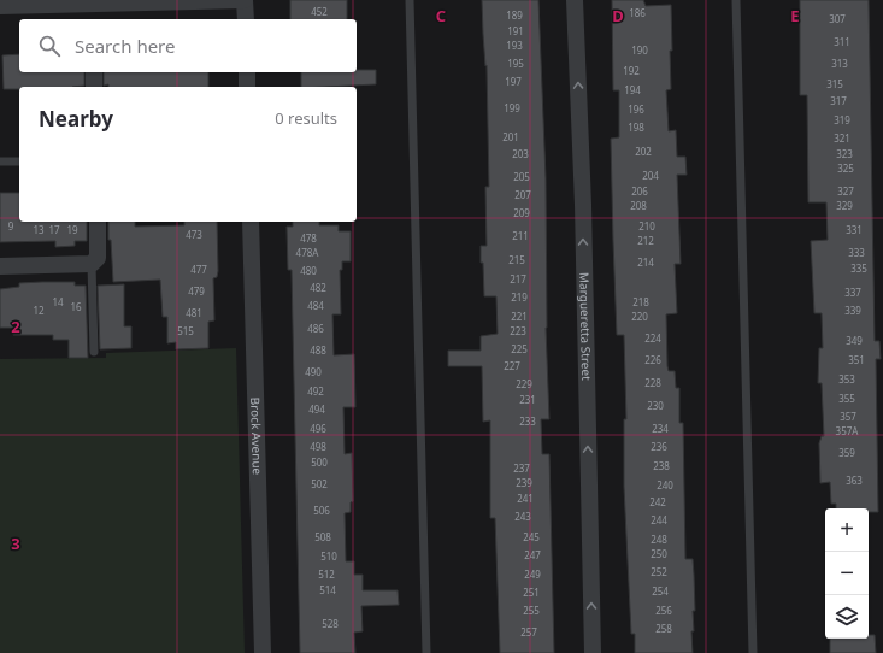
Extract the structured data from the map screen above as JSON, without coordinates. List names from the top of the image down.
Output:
{
  "streets": {
    "street": ["Margueretta Street", "Brock Avenue"]
  },
  "one_way": ["Margueretta Street"],
  "house_numbers": [
    "452",
    "186",
    "189",
    "307",
    "191",
    "311",
    "193",
    "190",
    "195",
    "313",
    "192",
    "197",
    "315",
    "194",
    "317",
    "199",
    "196",
    "319",
    "198",
    "201",
    "321",
    "202",
    "203",
    "323",
    "325",
    "204",
    "205",
    "206",
    "327",
    "207",
    "208",
    "329",
    "209",
    "9",
    "210",
    "13",
    "17",
    "19",
    "331",
    "473",
    "211",
    "478",
    "212",
    "478A",
    "333",
    "215",
    "214",
    "335",
    "477",
    "480",
    "217",
    "482",
    "479",
    "337",
    "219",
    "14",
    "218",
    "484",
    "16",
    "12",
    "339",
    "481",
    "221",
    "220",
    "486",
    "515",
    "223",
    "224",
    "349",
    "225",
    "488",
    "226",
    "351",
    "227",
    "490",
    "353",
    "228",
    "229",
    "492",
    "355",
    "231",
    "230",
    "494",
    "357",
    "233",
    "496",
    "234",
    "357A",
    "498",
    "236",
    "359",
    "500",
    "238",
    "237",
    "363",
    "239",
    "502",
    "240",
    "241",
    "242",
    "506",
    "243",
    "244",
    "508",
    "245",
    "248",
    "250",
    "247",
    "510",
    "252",
    "512",
    "249",
    "514",
    "254",
    "251",
    "255",
    "256",
    "528",
    "258",
    "257"
  ],
  "page": {
    "search": "Search here",
    "heading": ["Nearby", "0 results"],
    "map_buttons": ["+", "−"]
  },
  "grid": {
    "columns": ["C", "D", "E"],
    "rows": ["2", "3"]
  }
}
